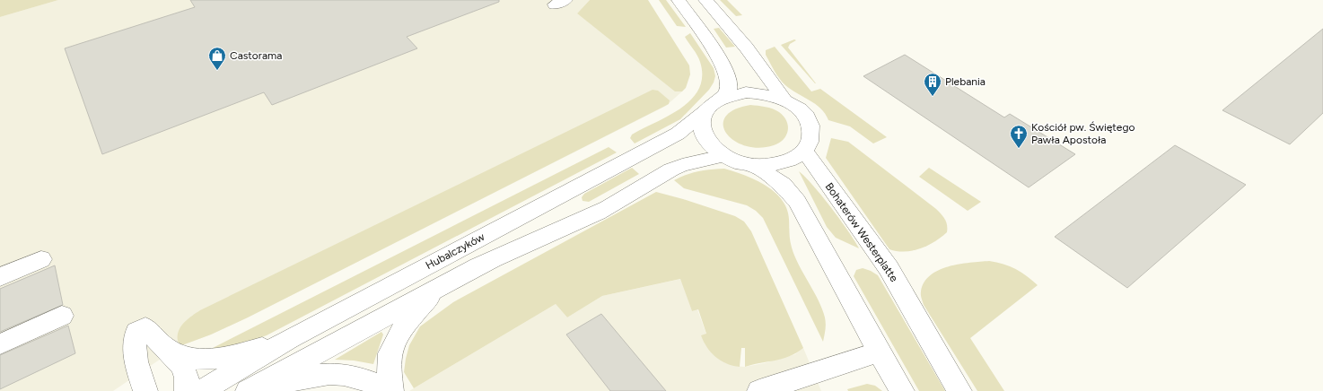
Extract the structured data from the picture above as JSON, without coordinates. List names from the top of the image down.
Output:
{
  "streets": {
    "main road": ["Bohaterów Westerplatte", "Hubalczyków"]
  },
  "crossings": [
    ["Bohaterów Westerplatte", "Hubalczyków"]
  ],
  "places": {
    "shop": ["Castorama"],
    "building": ["Plebania"],
    "church": ["Kościół pw. Świętego Pawła Apostoła"]
  }
}
